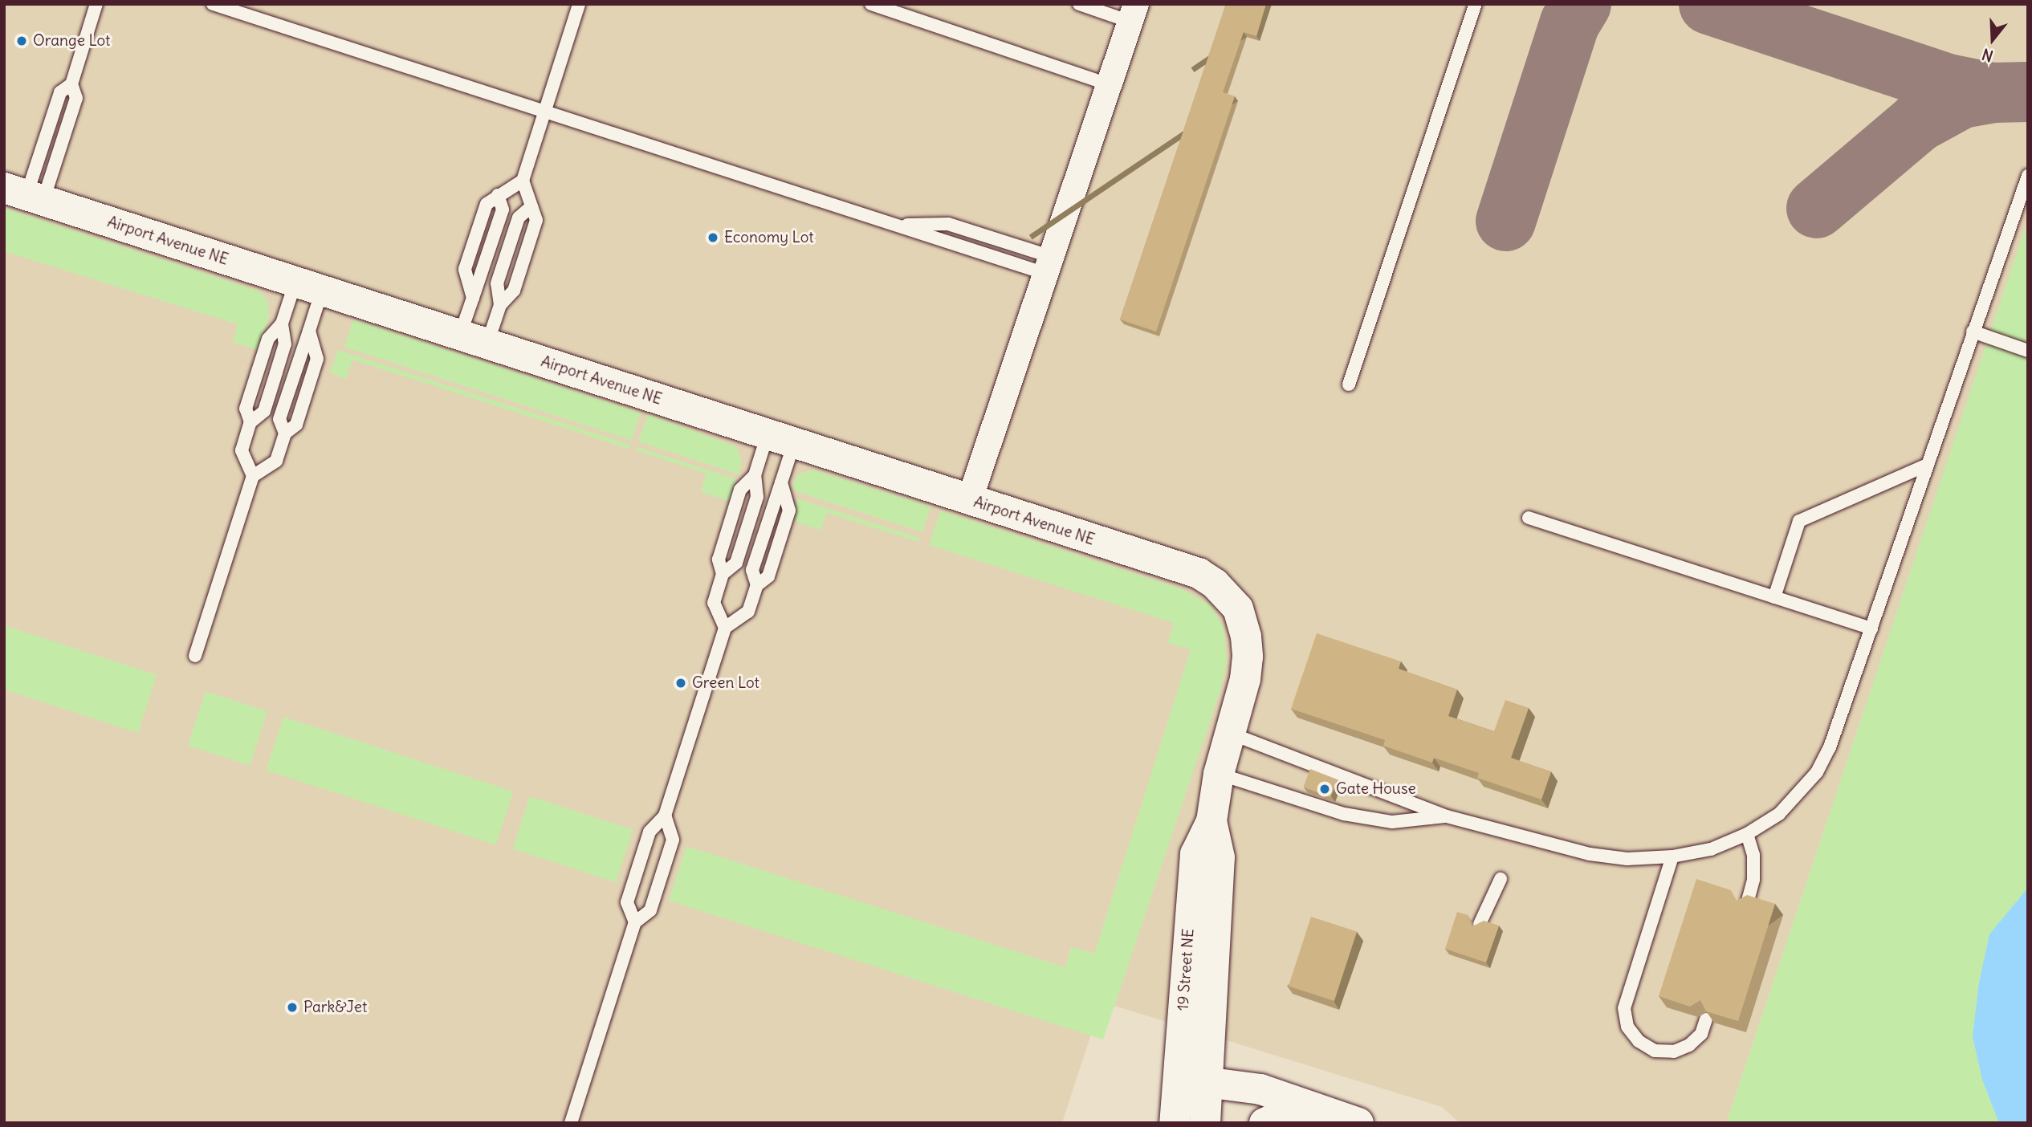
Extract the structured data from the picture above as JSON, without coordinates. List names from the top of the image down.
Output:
{
  "streets": {
    "street": ["Airport Avenue NE", "19 Street NE"]
  },
  "crossings": [
    ["Airport Avenue NE", "19 Street NE"]
  ],
  "places": [
    "Orange Lot",
    "Economy Lot",
    "Green Lot",
    "Gate House",
    "Park&Jet"
  ],
  "north": "bottom"
}
